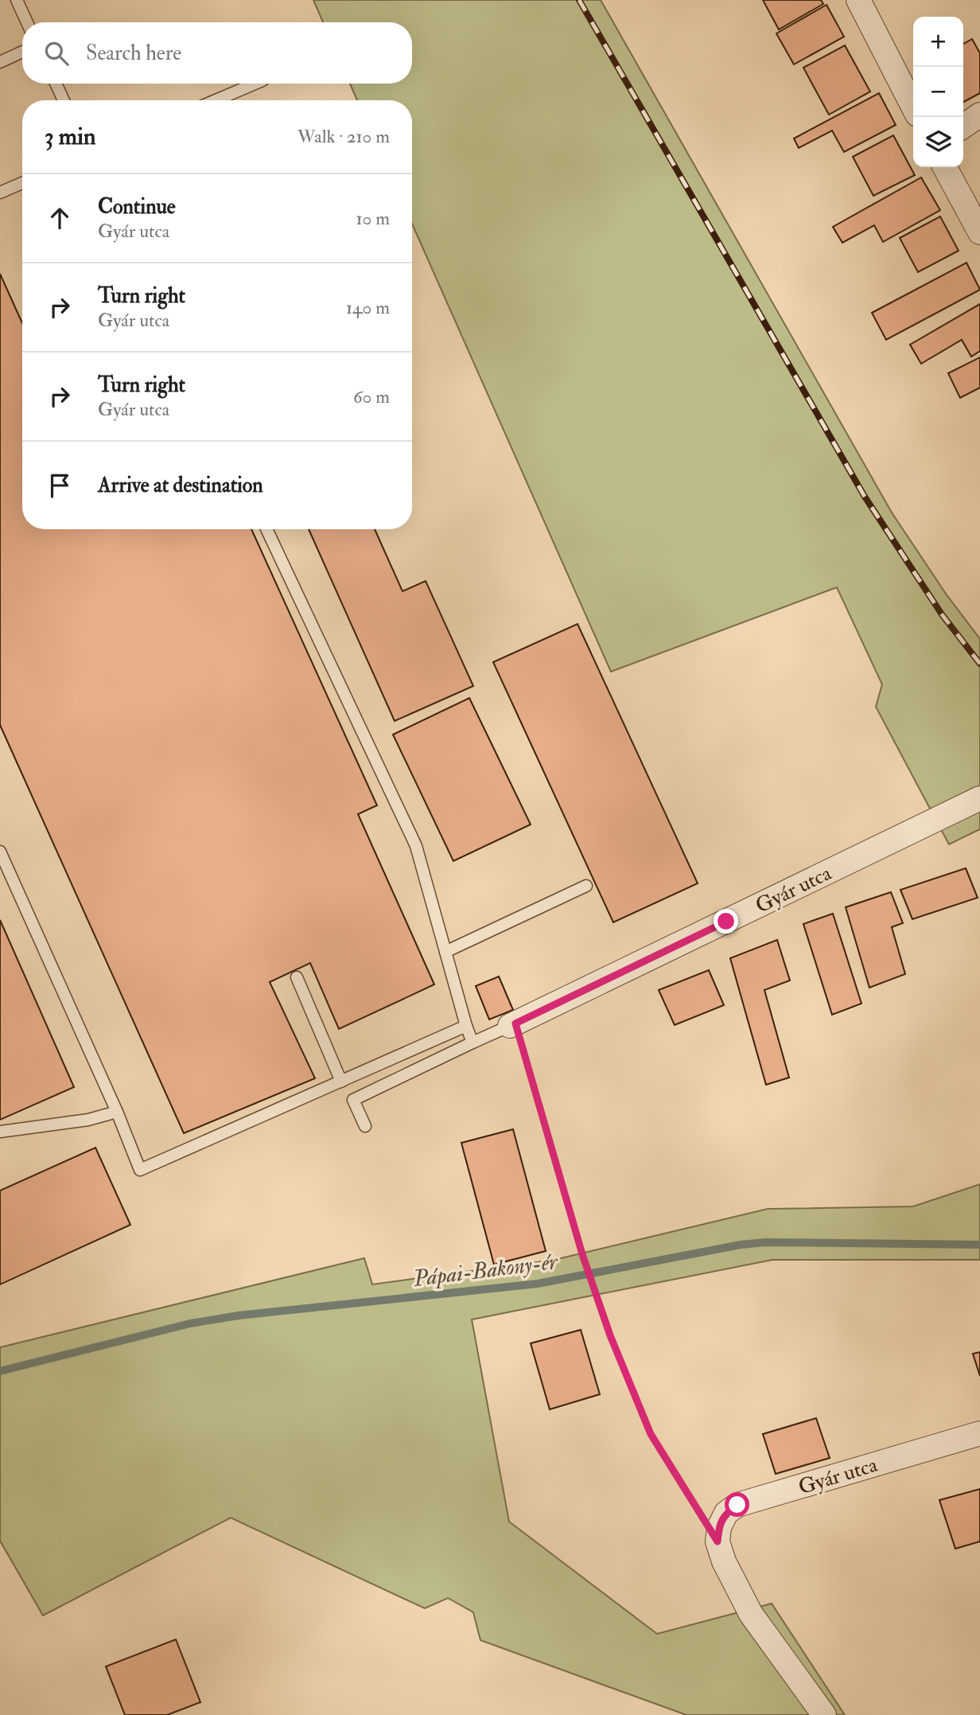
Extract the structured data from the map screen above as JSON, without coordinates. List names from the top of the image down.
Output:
{
  "streets": {
    "street": ["Gyár utca"]
  },
  "water": ["Pápai-Bakony-ér"],
  "page": {
    "map_buttons": ["+", "−"],
    "search": "Search here",
    "heading": ["3 min", "Walk · 210 m"],
    "list": [
      ["Continue", "Gyár utca", "10 m"],
      ["Turn right", "Gyár utca", "140 m"],
      ["Turn right", "Gyár utca", "60 m"],
      "Arrive at destination"
    ]
  }
}
